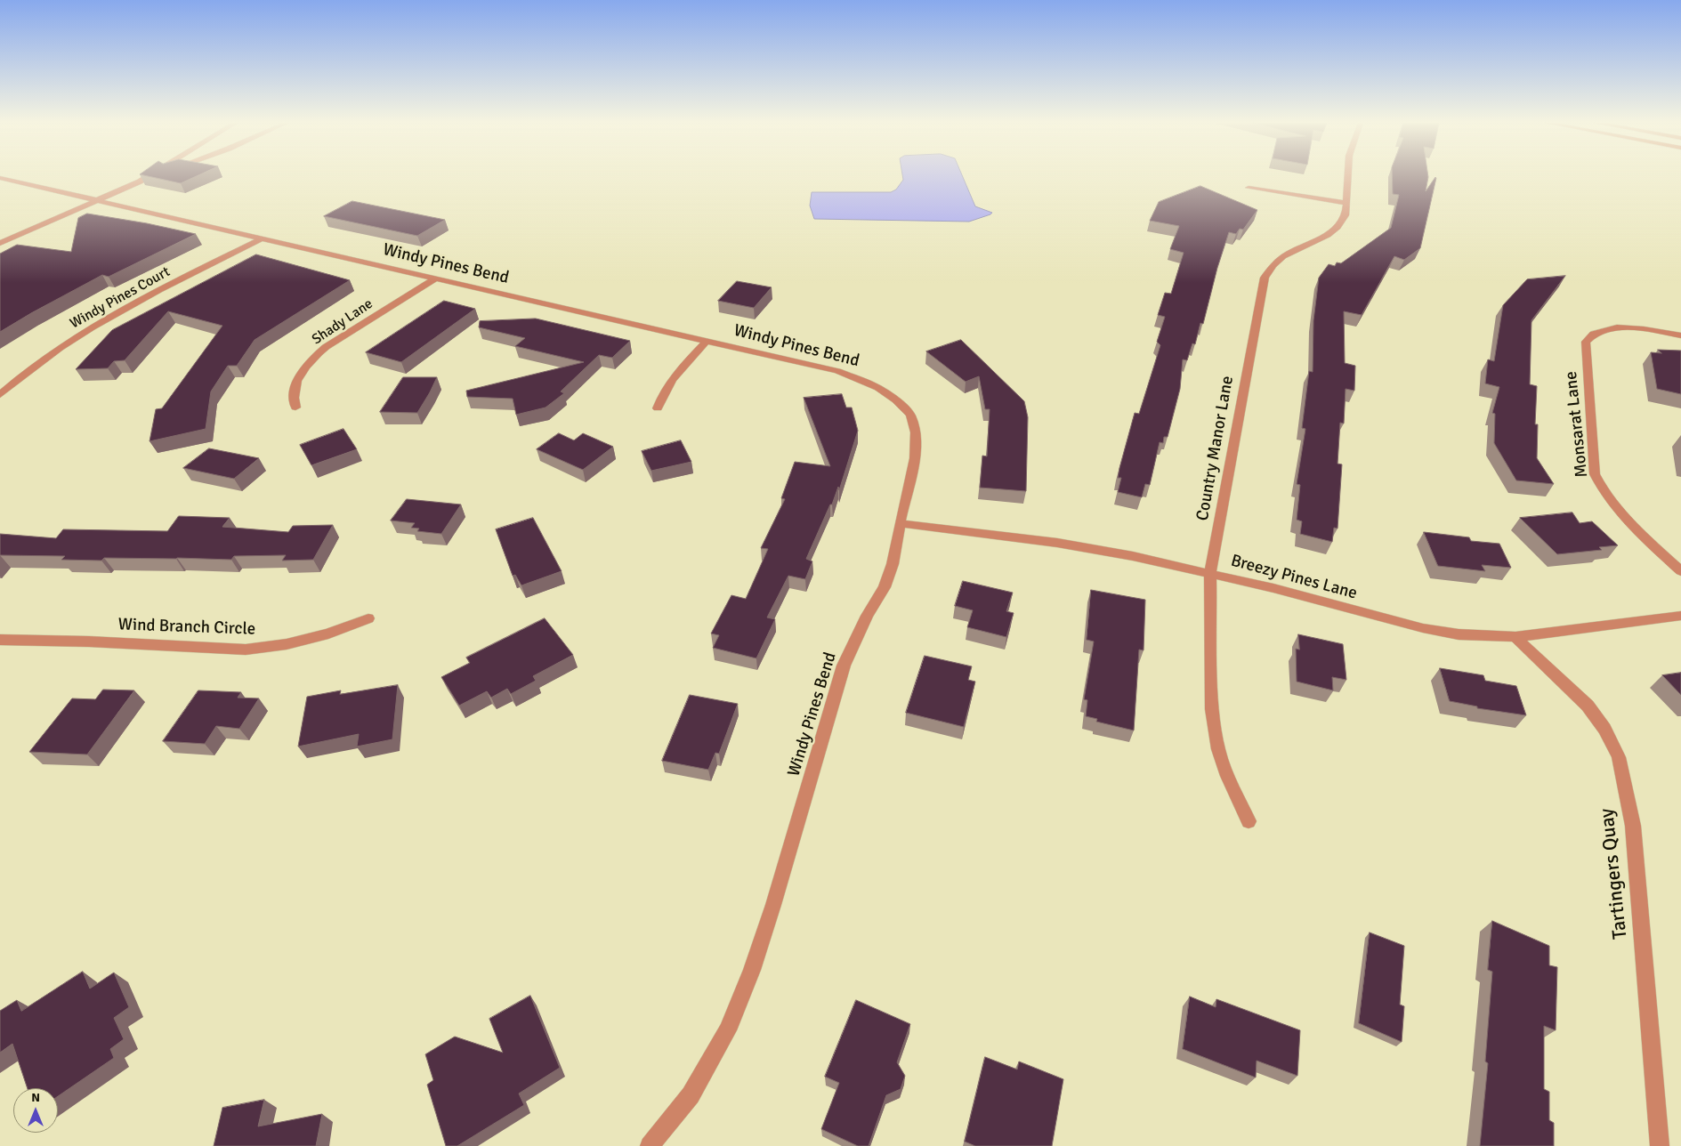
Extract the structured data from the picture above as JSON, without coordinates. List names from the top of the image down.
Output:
{
  "streets": {
    "street": [
      "Windy Pines Bend",
      "Windy Pines Court",
      "Shady Lane",
      "Monsarat Lane",
      "Country Manor Lane",
      "Breezy Pines Lane",
      "Wind Branch Circle",
      "Tartingers Quay"
    ]
  },
  "crossings": [
    ["Windy Pines Bend", "Windy Pines Court"],
    ["Windy Pines Bend", "Shady Lane"],
    ["Windy Pines Bend", "Breezy Pines Lane"],
    ["Country Manor Lane", "Breezy Pines Lane"],
    ["Breezy Pines Lane", "Tartingers Quay"]
  ],
  "north": "top"
}
